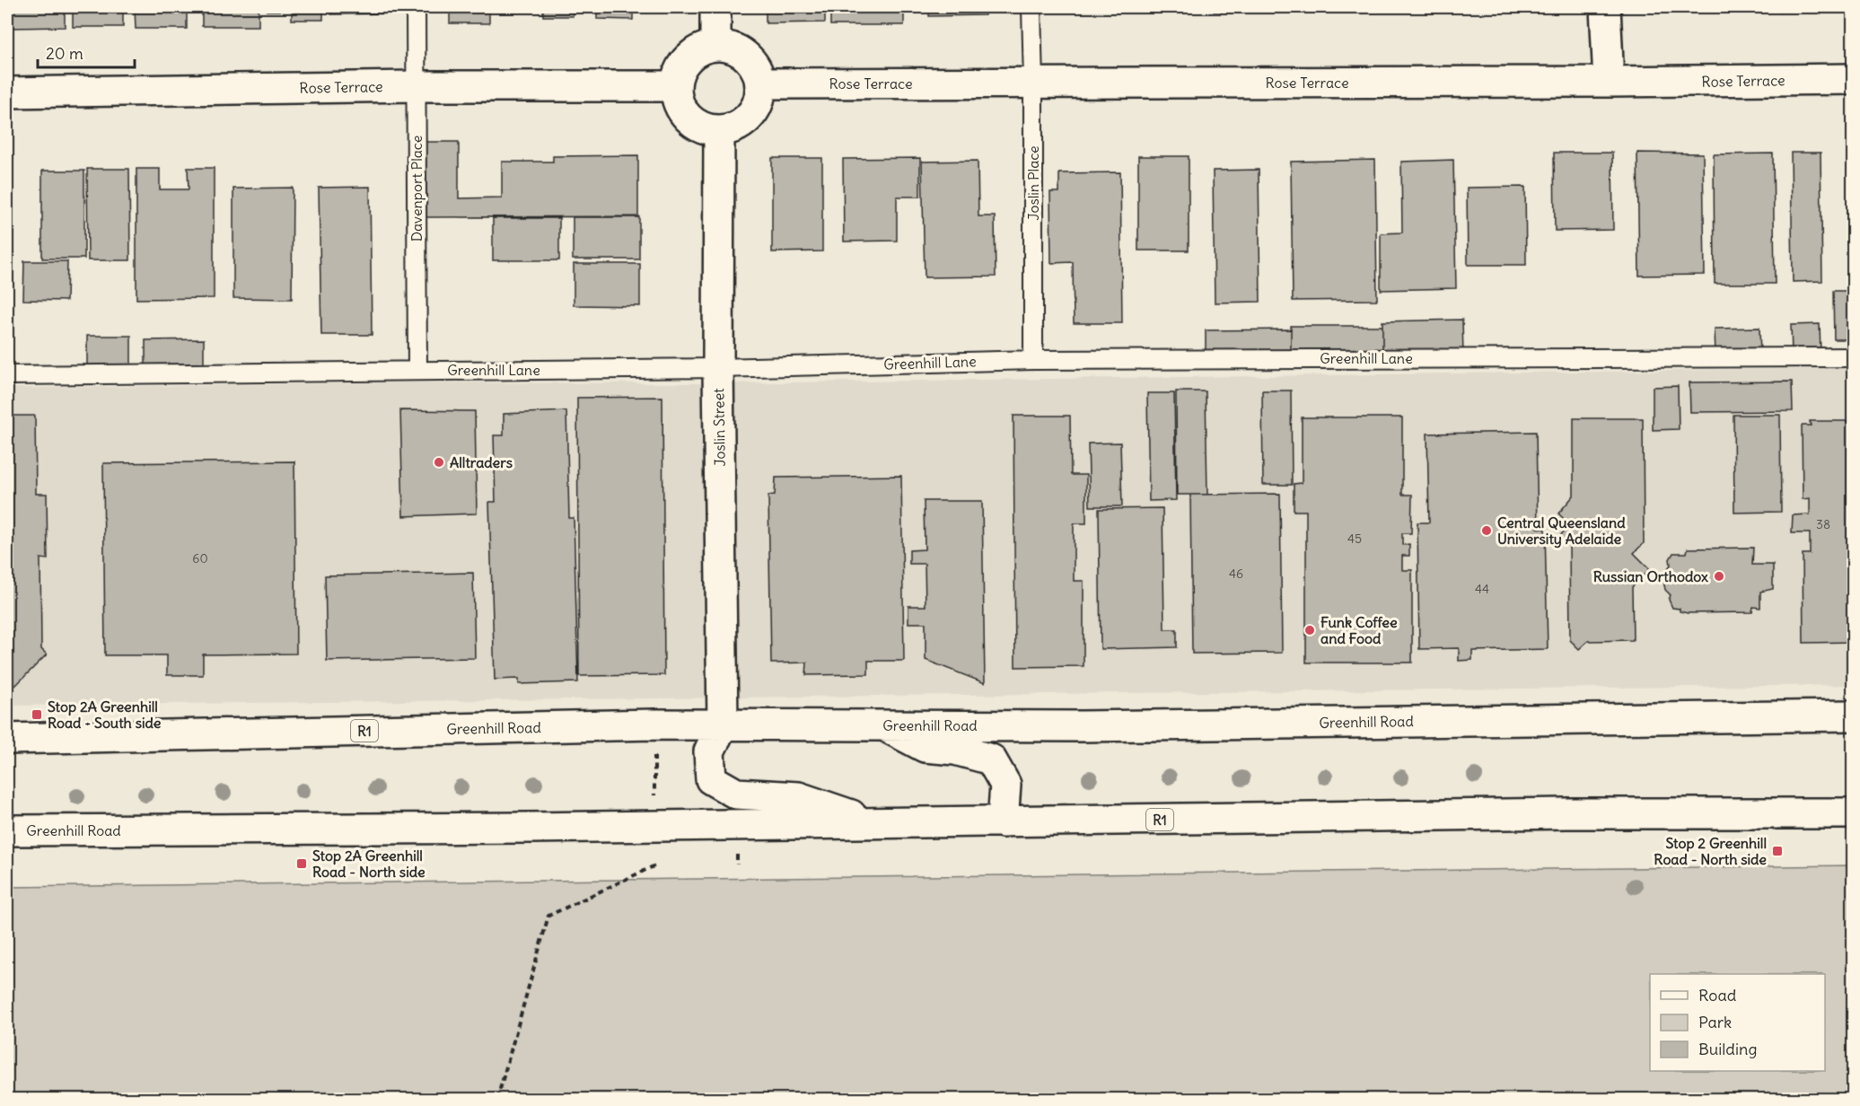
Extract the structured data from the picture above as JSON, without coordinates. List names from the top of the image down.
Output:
{
  "streets": {
    "main road": [
      "Rose Terrace",
      "Joslin Street",
      "Greenhill Road",
      "R1"
    ],
    "lane": ["Joslin Place", "Davenport Place", "Greenhill Lane"]
  },
  "crossings": [
    ["Rose Terrace", "Joslin Place"],
    ["Rose Terrace", "Davenport Place"],
    ["Rose Terrace", "Joslin Street"],
    ["Joslin Place", "Greenhill Lane"],
    ["Davenport Place", "Greenhill Lane"],
    ["Greenhill Lane", "Joslin Street"],
    ["Joslin Street", "Greenhill Road"]
  ],
  "places": {
    "other": [
      "Alltraders",
      "Central Queensland University Adelaide",
      "Russian Orthodox",
      "Funk Coffee and Food"
    ],
    "transit": ["Stop 2A Greenhill Road - South side", "Stop 2 Greenhill Road - North side", "Stop 2A Greenhill Road - North side"]
  },
  "house_numbers": [
    "38",
    "45",
    "60",
    "46",
    "44"
  ],
  "legend": ["Road", "Park", "Building"],
  "scale_bar": "20 m"
}
